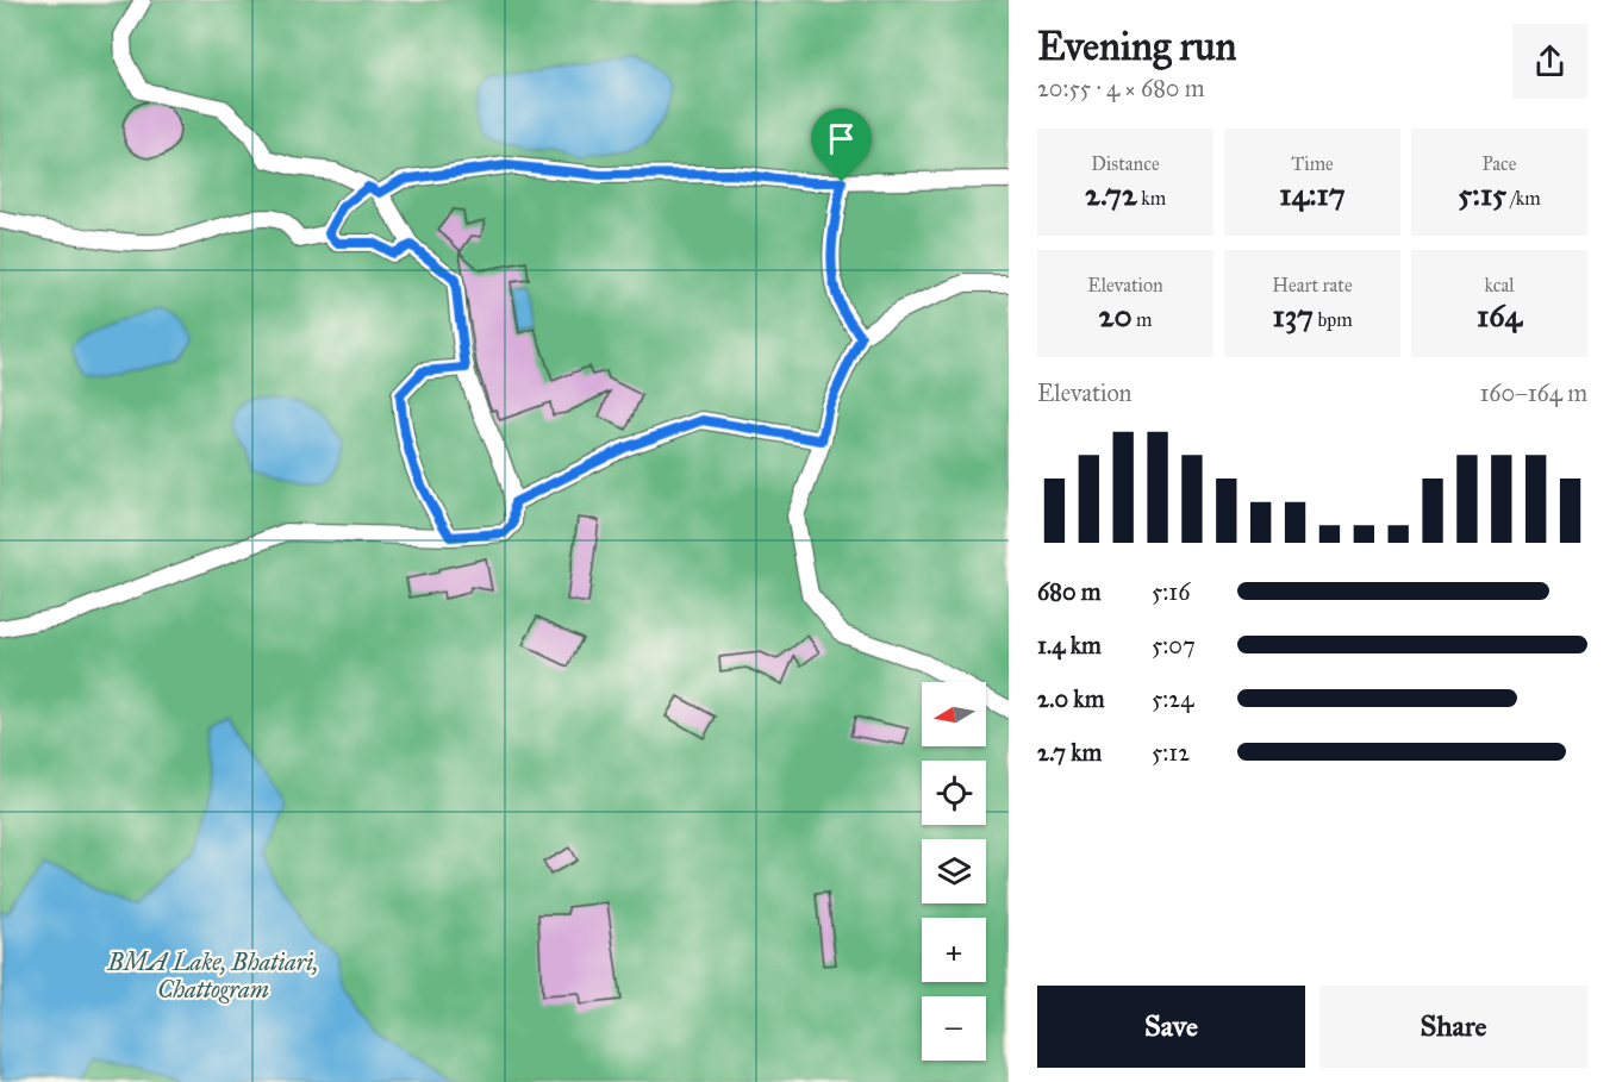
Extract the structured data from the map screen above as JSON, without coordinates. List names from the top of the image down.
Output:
{
  "water": ["BMA Lake, Bhatiari, Chattogram"],
  "north": "left",
  "page": {
    "heading": ["Evening run", "20:55 · 4 × 680 m"],
    "stats": [
      ["Distance", "2.72 km"],
      ["Time", "14:17"],
      ["Pace", "5:15 /km"],
      ["Elevation", "20 m"],
      ["Heart rate", "137 bpm"],
      ["kcal", "164"]
    ],
    "chart": ["Elevation", "160–164 m"],
    "list": [
      {
        "name": "680 m",
        "note": "5:16"
      },
      {
        "name": "1.4 km",
        "note": "5:07"
      },
      {
        "name": "2.0 km",
        "note": "5:24"
      },
      {
        "name": "2.7 km",
        "note": "5:12"
      }
    ],
    "map_buttons": ["+", "−"],
    "buttons": ["Save", "Share"]
  }
}
